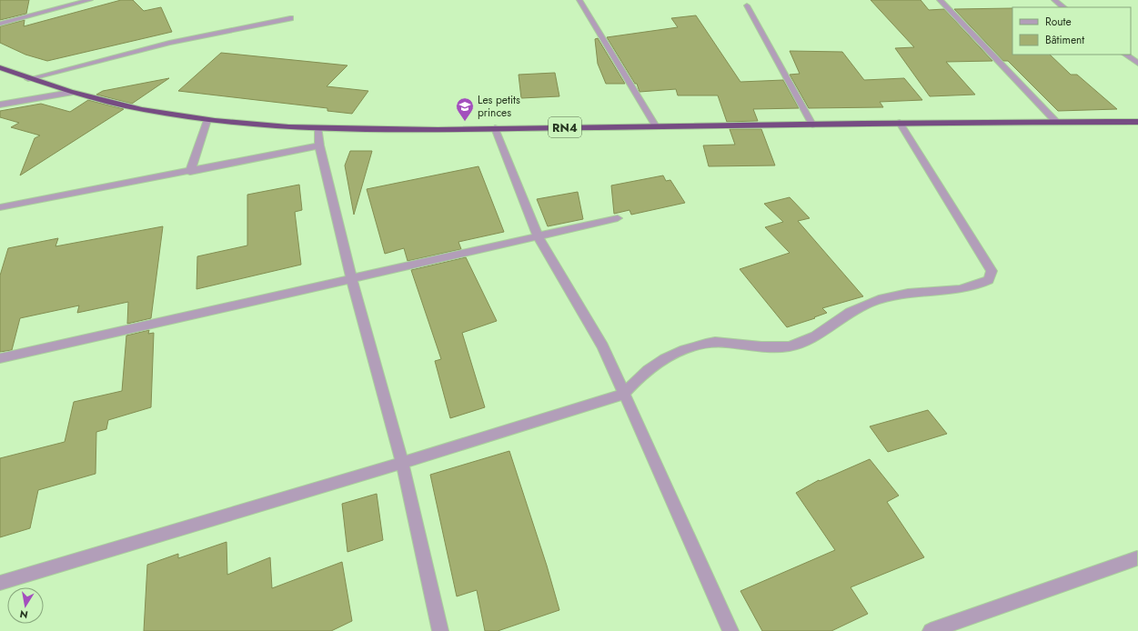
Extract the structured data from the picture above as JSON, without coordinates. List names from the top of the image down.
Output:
{
  "streets": {
    "highway": ["RN4"]
  },
  "places": {
    "school or university": ["Les petits princes"]
  },
  "legend": ["Route", "Bâtiment"],
  "north": "bottom"
}
